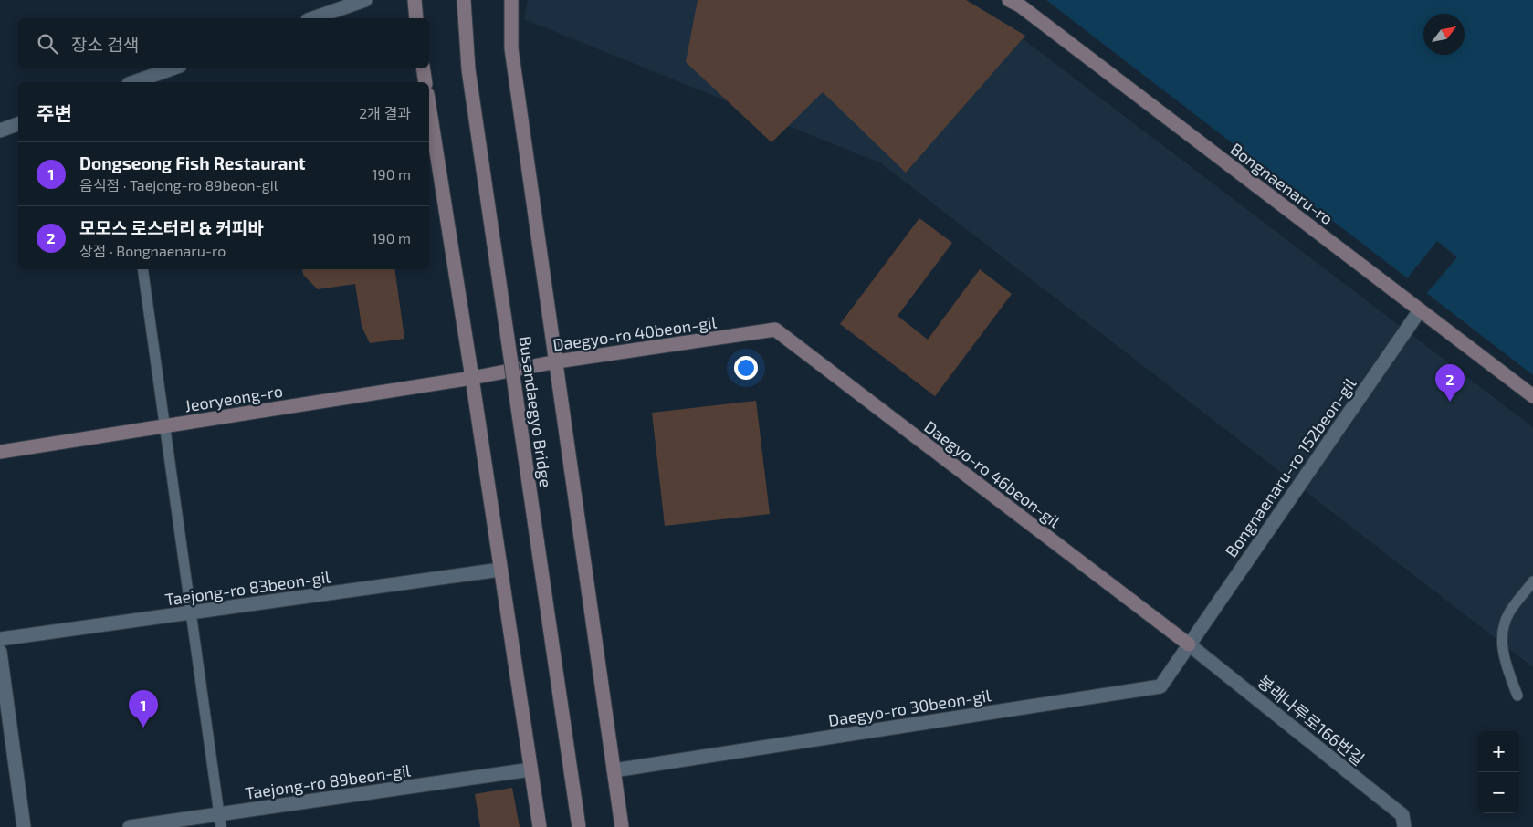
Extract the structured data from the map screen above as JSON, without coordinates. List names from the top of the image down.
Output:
{
  "streets": {
    "main road": [
      "Bongnaenaru-ro",
      "Daegyo-ro 40beon-gil",
      "Jeoryeong-ro",
      "Busandaegyo Bridge",
      "Daegyo-ro 46beon-gil"
    ],
    "street": [
      "Bongnaenaru-ro 152beon-gil",
      "Taejong-ro 83beon-gil",
      "Daegyo-ro 30beon-gil",
      "봉래나루로166번길",
      "Taejong-ro 89beon-gil"
    ]
  },
  "crossings": [
    ["Bongnaenaru-ro", "Bongnaenaru-ro 152beon-gil"],
    ["Daegyo-ro 40beon-gil", "Jeoryeong-ro"],
    ["Daegyo-ro 40beon-gil", "Daegyo-ro 46beon-gil"],
    ["Bongnaenaru-ro 152beon-gil", "Daegyo-ro 46beon-gil"],
    ["Bongnaenaru-ro 152beon-gil", "Daegyo-ro 30beon-gil"],
    ["Bongnaenaru-ro 152beon-gil", "봉래나루로166번길"],
    ["Daegyo-ro 46beon-gil", "Daegyo-ro 30beon-gil"],
    ["Daegyo-ro 46beon-gil", "봉래나루로166번길"],
    ["Daegyo-ro 30beon-gil", "봉래나루로166번길"]
  ],
  "north": "top right",
  "page": {
    "search": "장소 검색",
    "heading": ["주변", "2개 결과"],
    "list": [
      {
        "mark": "1",
        "name": "Dongseong Fish Restaurant",
        "note": "음식점 · Taejong-ro 89beon-gil",
        "value": "190 m"
      },
      {
        "mark": "2",
        "name": "모모스 로스터리 & 커피바",
        "note": "상점 · Bongnaenaru-ro",
        "value": "190 m"
      }
    ],
    "pins": ["2", "1"],
    "map_buttons": ["+", "−"]
  }
}
